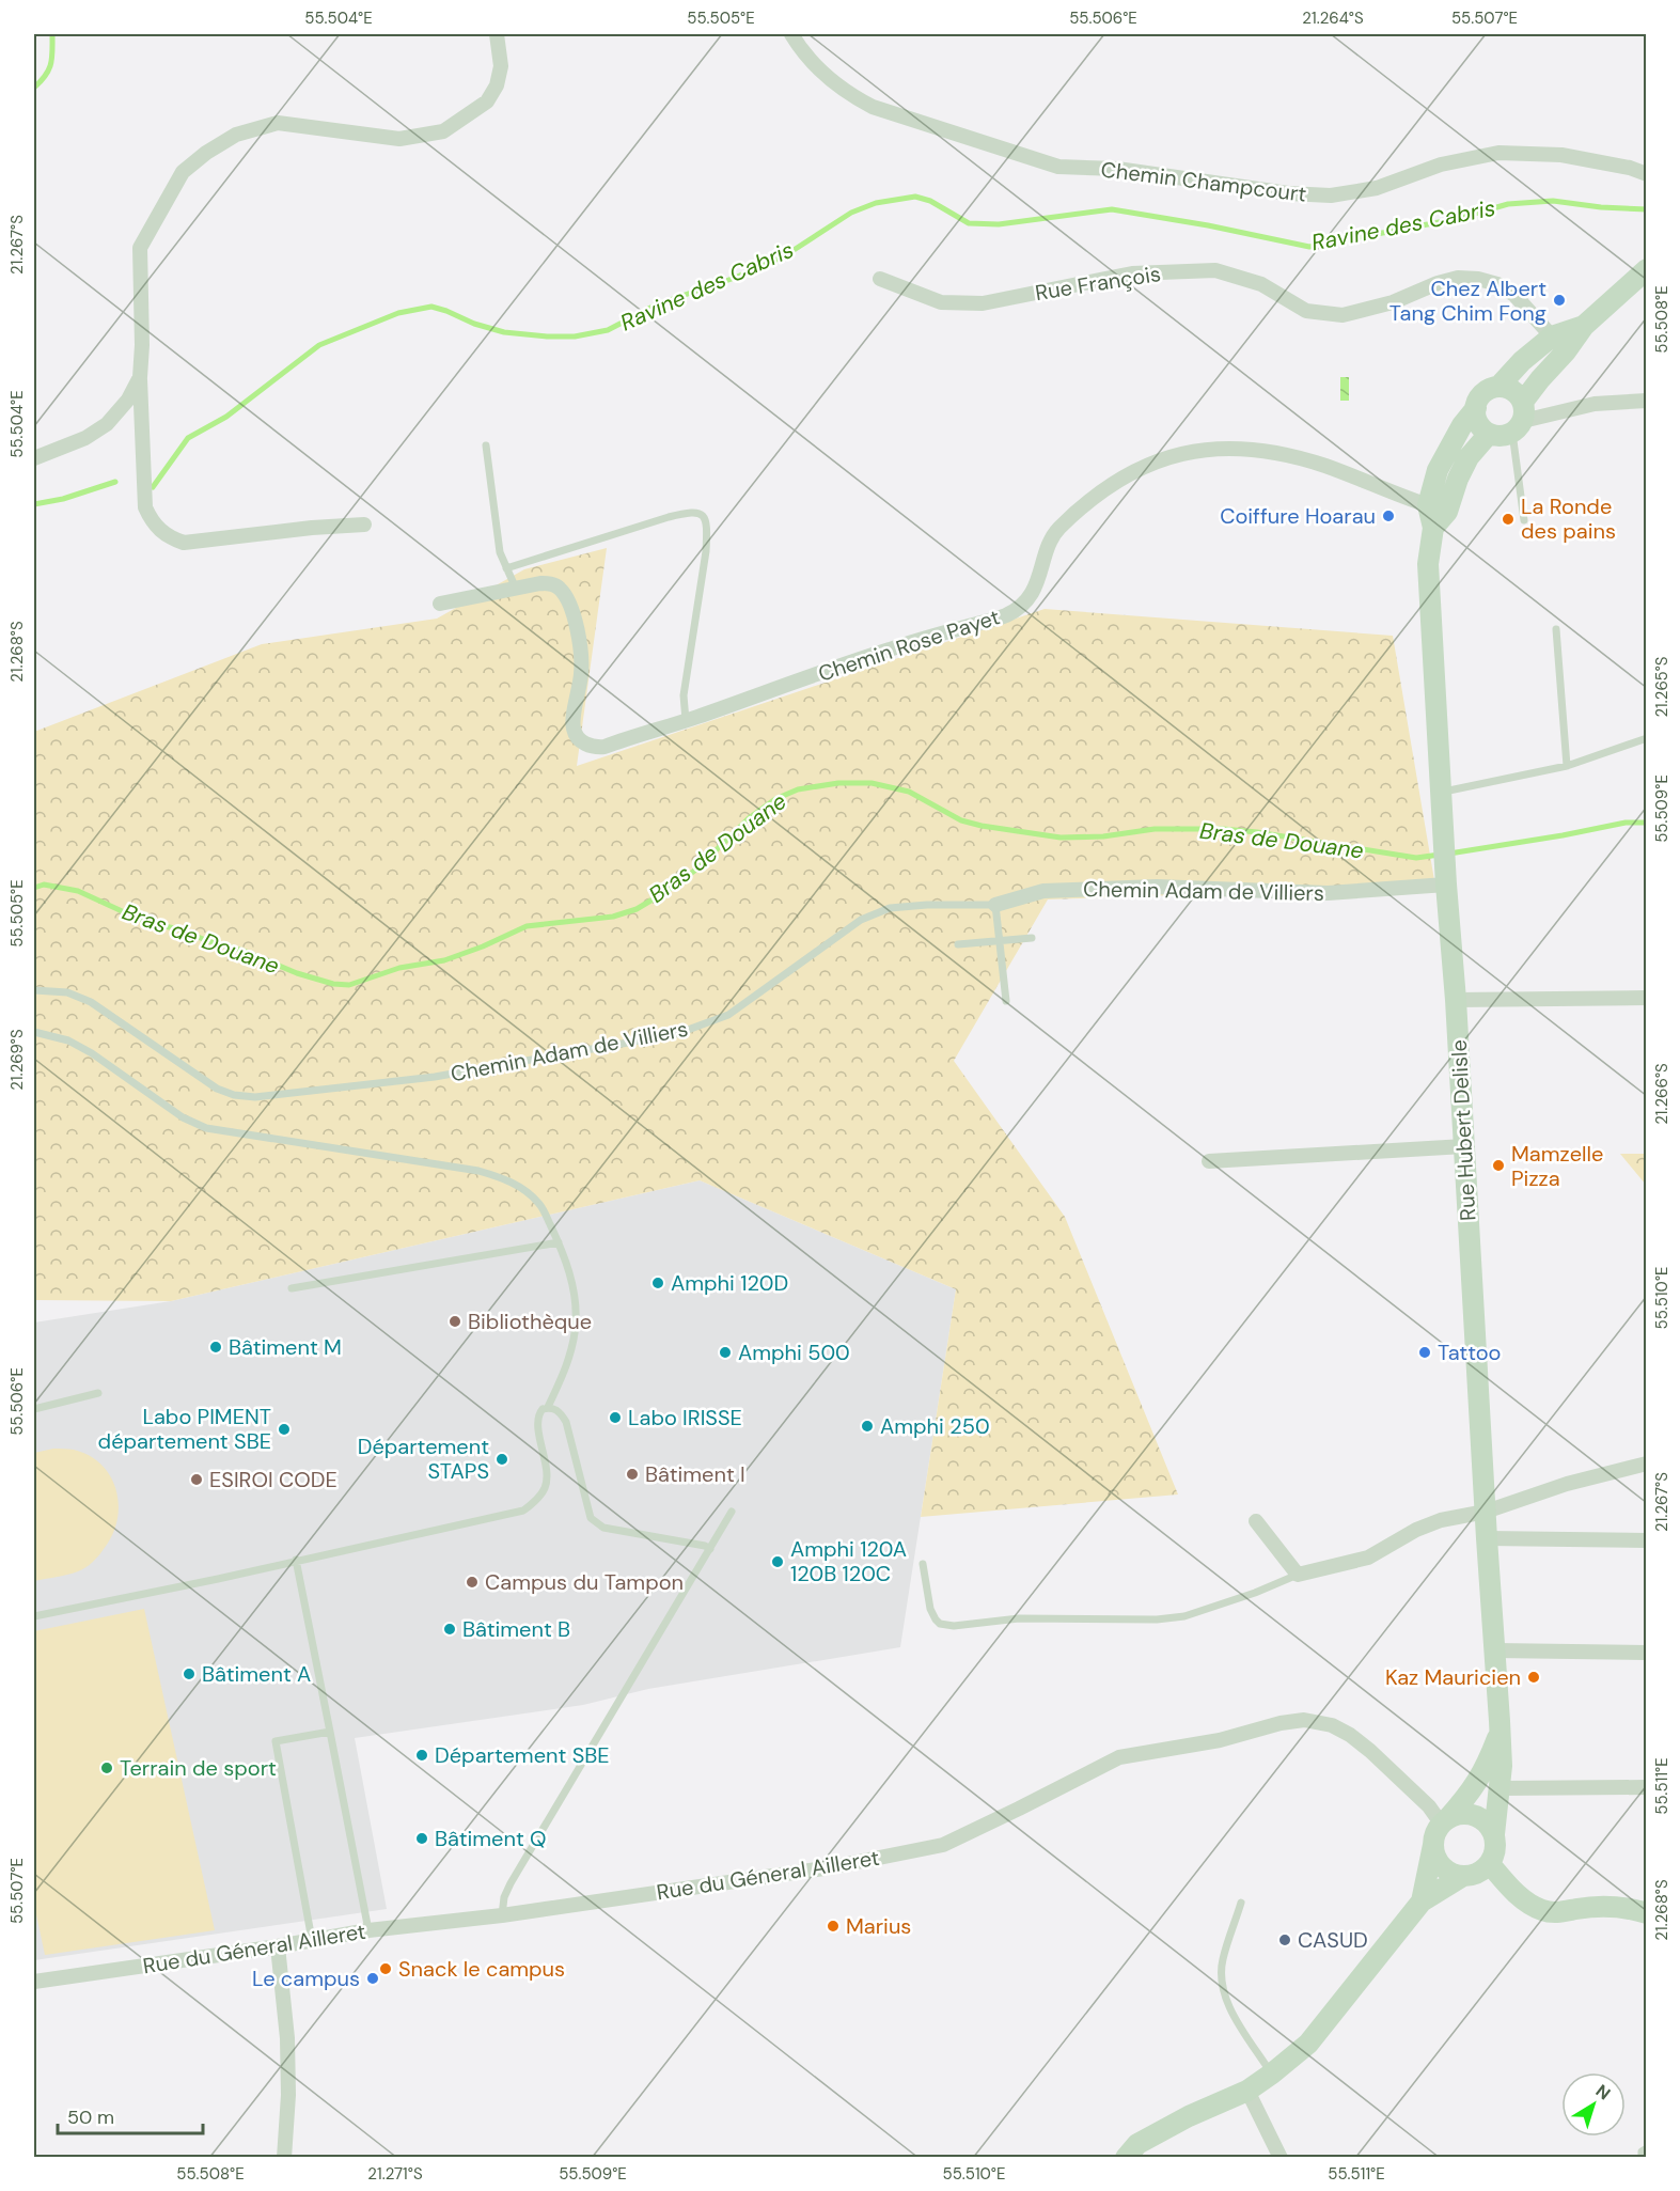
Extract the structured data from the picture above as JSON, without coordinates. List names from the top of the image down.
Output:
{
  "streets": {
    "main road": ["Rue Hubert Delisle"],
    "street": [
      "Chemin Champcourt",
      "Rue François",
      "Chemin Rose Payet",
      "Chemin Adam de Villiers",
      "Rue du Géneral Ailleret"
    ]
  },
  "crossings": [
    ["Rue François", "Rue Hubert Delisle"],
    ["Chemin Rose Payet", "Rue Hubert Delisle"],
    ["Chemin Adam de Villiers", "Rue Hubert Delisle"],
    ["Rue Hubert Delisle", "Rue du Géneral Ailleret"]
  ],
  "water": ["Ravine des Cabris", "Bras de Douane"],
  "places": [
    "Chez Albert Tang Chim Fong",
    "Coiffure Hoarau",
    "La Ronde des pains",
    "Mamzelle Pizza",
    "Amphi 120D",
    "Bibliothèque",
    "Bâtiment M",
    "Amphi 500",
    "Tattoo",
    "Labo IRISSE",
    "Amphi 250",
    "Labo PIMENT département SBE",
    "Département STAPS",
    "Bâtiment I",
    "ESIROI CODE",
    "Amphi 120A 120B 120C",
    "Campus du Tampon",
    "Bâtiment B",
    "Bâtiment A",
    "Kaz Mauricien",
    "Département SBE",
    "Terrain de sport",
    "Bâtiment Q",
    "Marius",
    "CASUD",
    "Snack le campus",
    "Le campus"
  ],
  "scale_bar": "50 m",
  "north": "top right",
  "coordinates": [
    "55.504°E",
    "55.505°E",
    "55.506°E",
    "21.264°S",
    "55.507°E",
    "21.267°S",
    "55.508°E",
    "21.268°S",
    "21.265°S",
    "55.509°E",
    "21.269°S",
    "21.266°S",
    "55.510°E",
    "55.511°E",
    "21.271°S"
  ]
}
